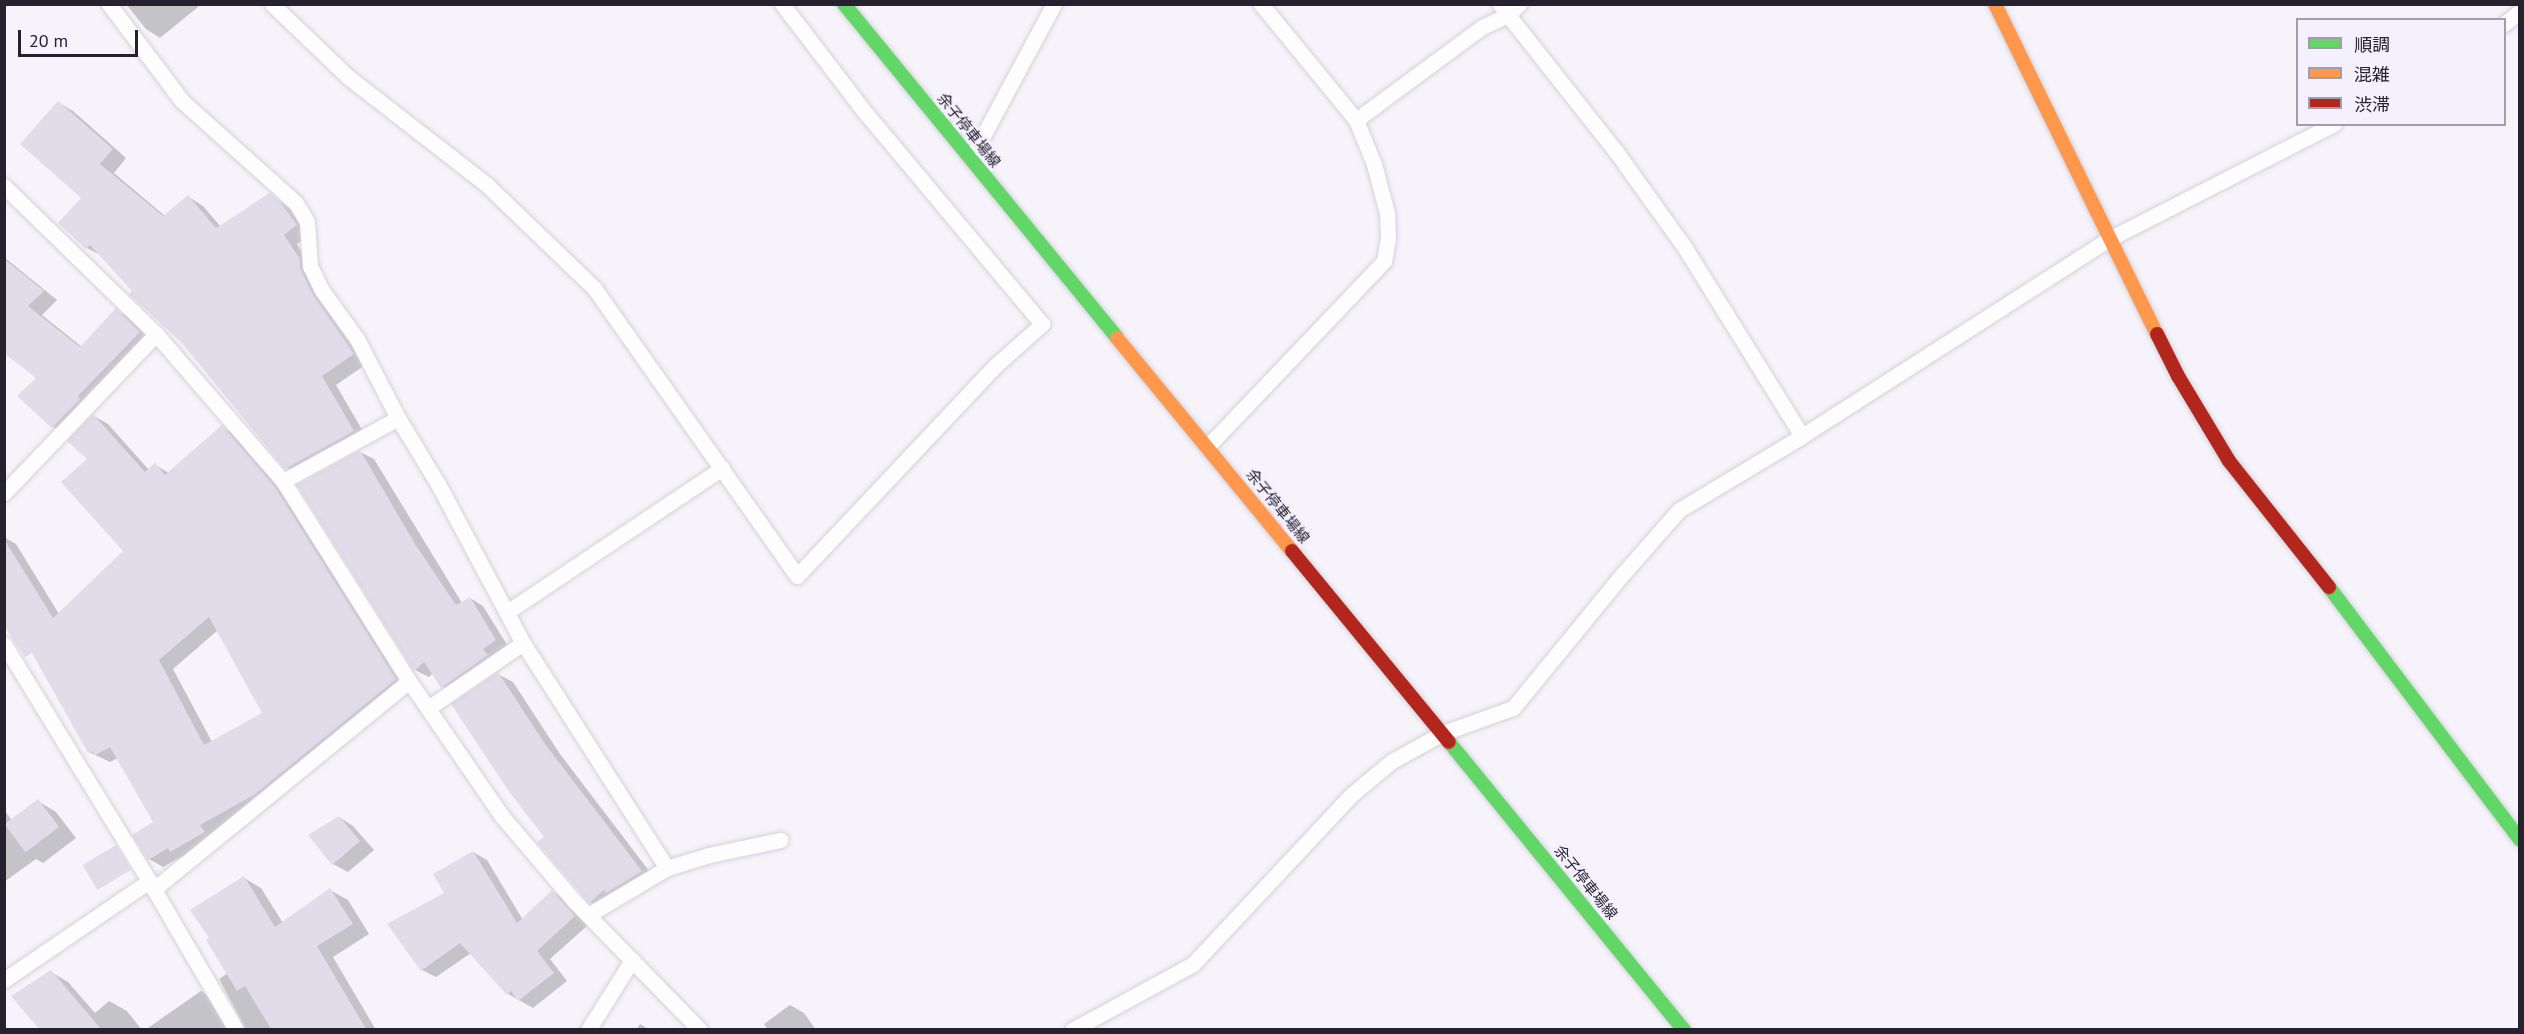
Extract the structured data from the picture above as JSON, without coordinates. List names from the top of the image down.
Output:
{
  "streets": {
    "main road": ["余子停車場線"]
  },
  "legend": ["順調", "混雑", "渋滞"],
  "scale_bar": "20 m"
}
